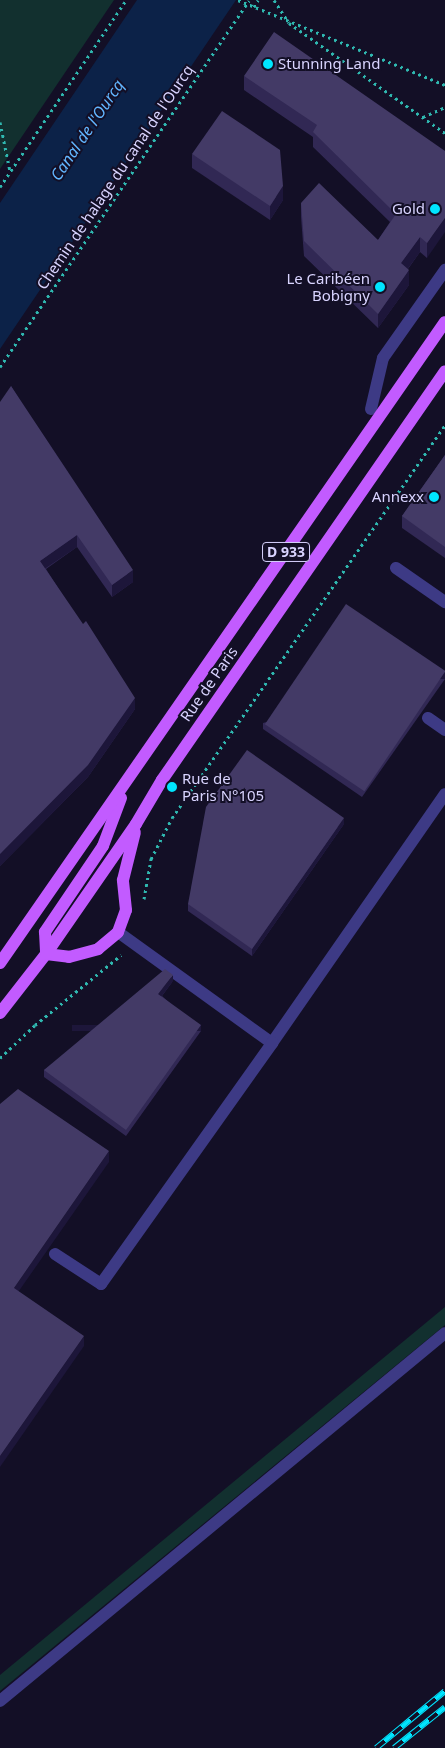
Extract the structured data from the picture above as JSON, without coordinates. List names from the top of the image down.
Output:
{
  "streets": {
    "main road": ["D 933", "Rue de Paris"],
    "path": ["Chemin de halage du canal de l'Ourcq"]
  },
  "water": ["Canal de l'Ourcq"],
  "places": [
    "Stunning Land",
    "Gold",
    "Le Caribéen Bobigny",
    "Annexx",
    "Rue de Paris N°105"
  ]
}
